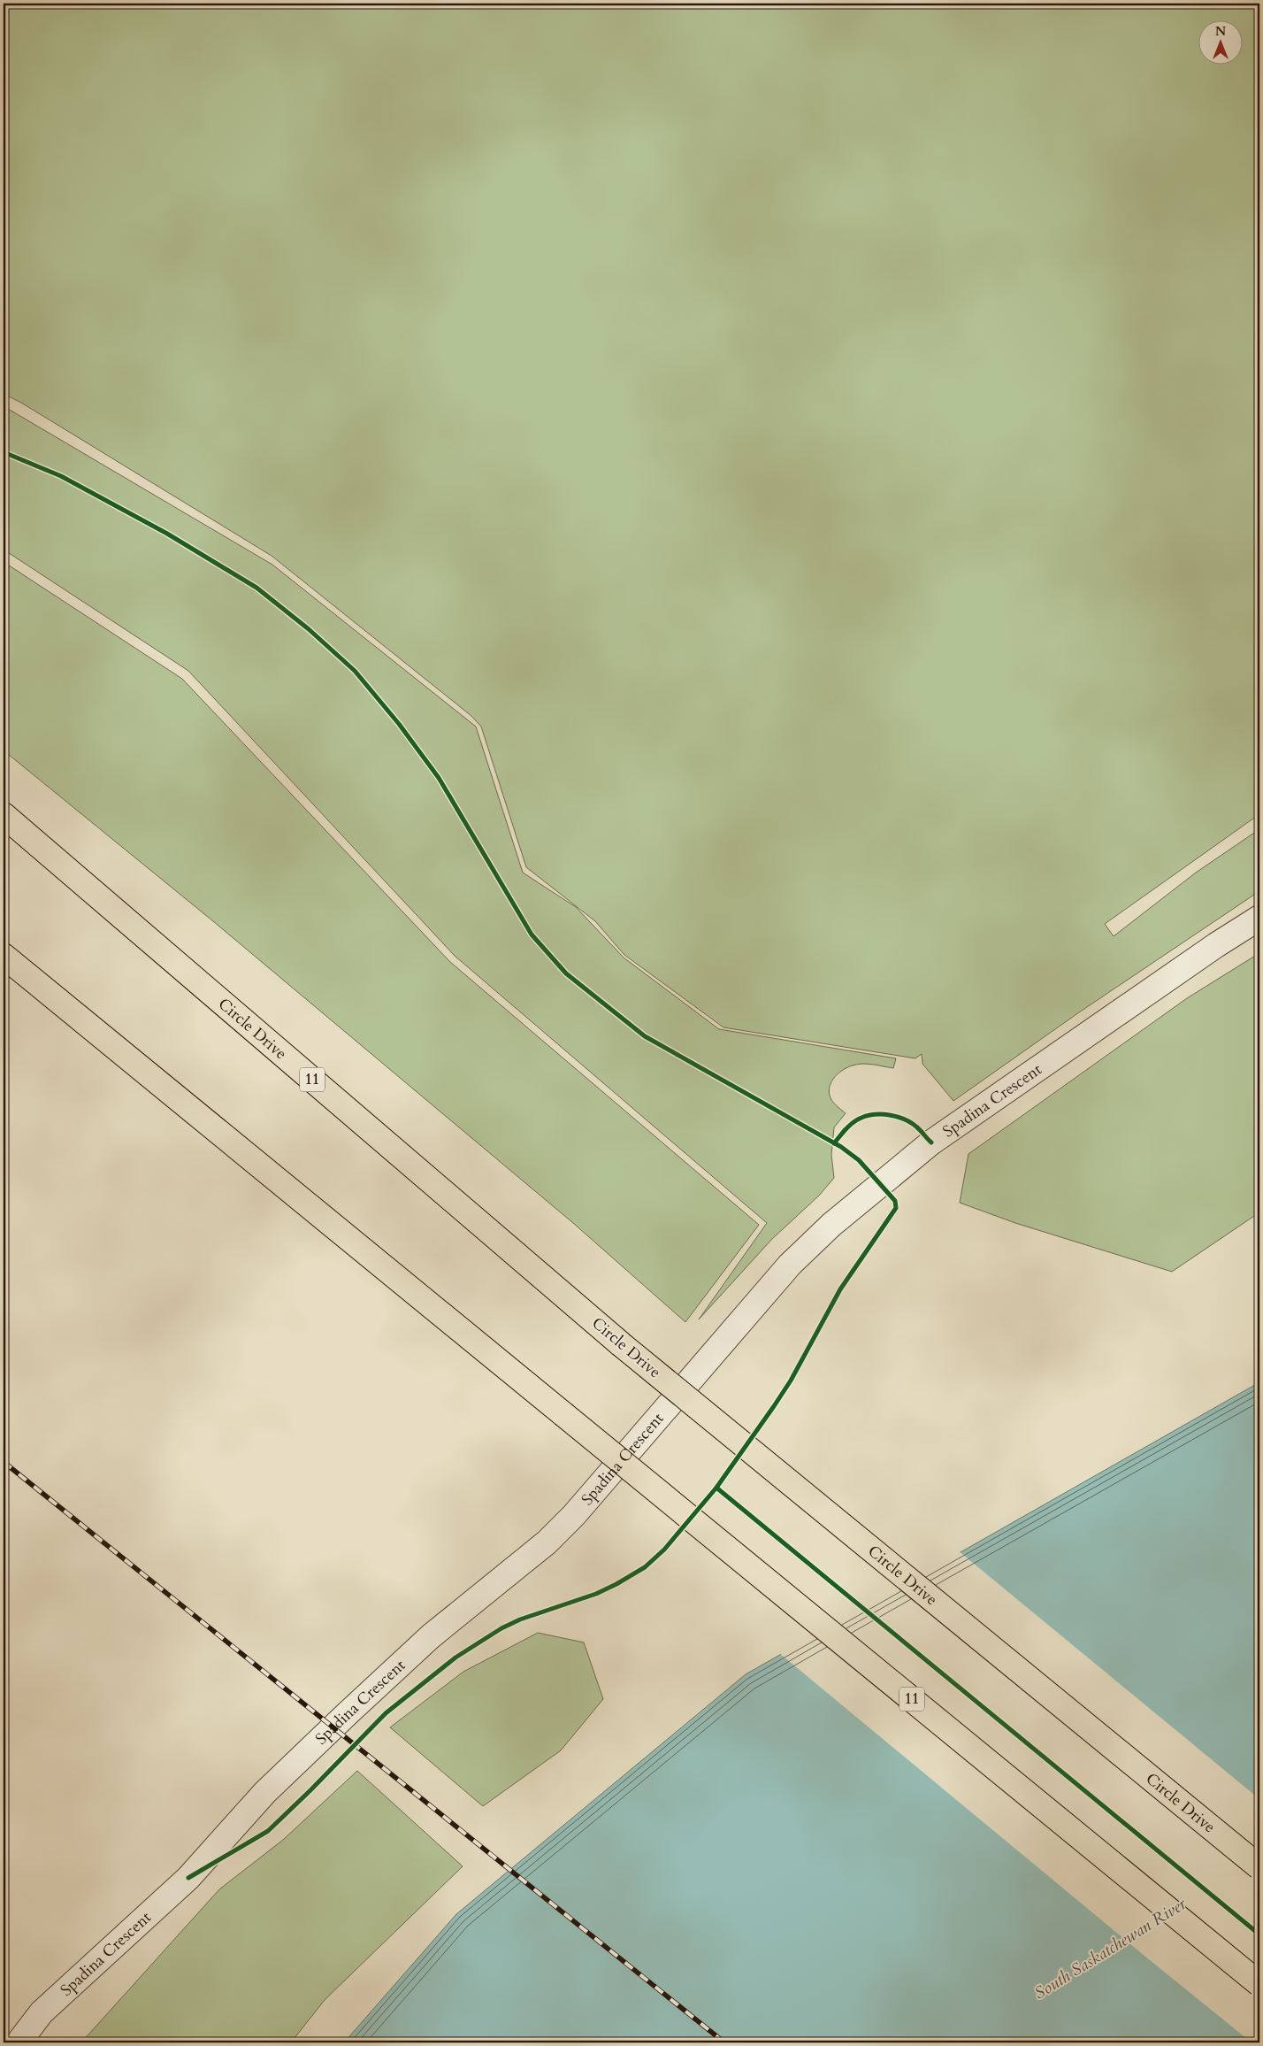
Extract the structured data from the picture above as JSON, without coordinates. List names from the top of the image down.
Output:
{
  "streets": {
    "highway": ["Circle Drive", "11"],
    "street": ["Spadina Crescent"]
  },
  "water": ["South Saskatchewan River"],
  "north": "top"
}
